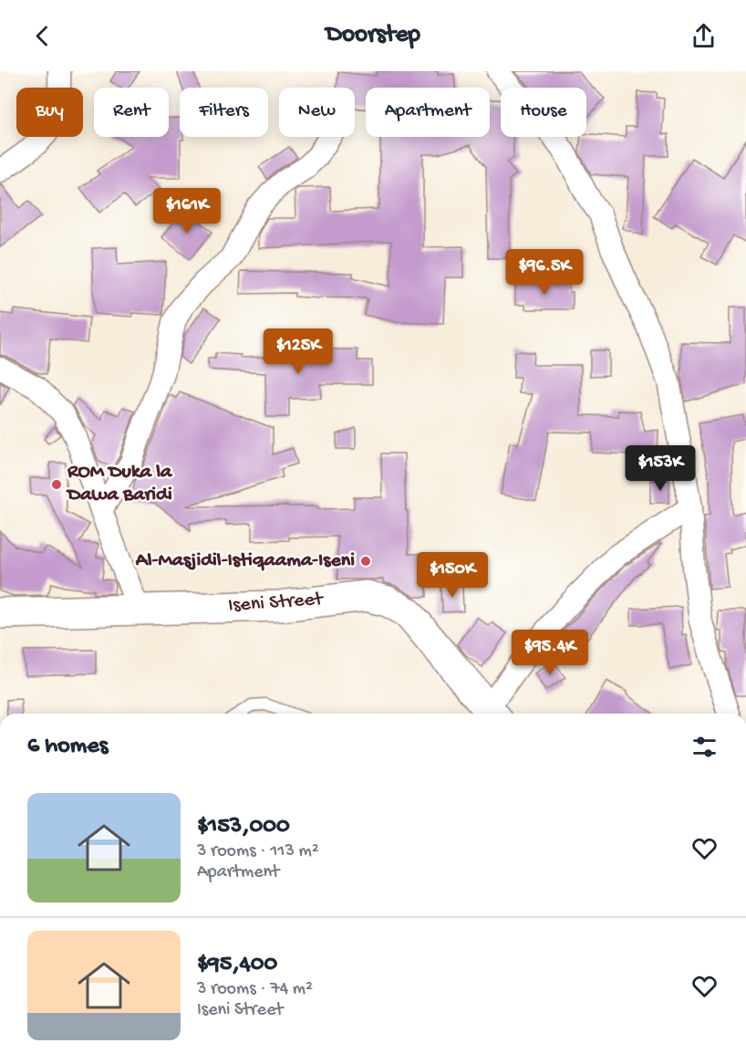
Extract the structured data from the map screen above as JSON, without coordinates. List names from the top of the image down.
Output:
{
  "streets": {
    "street": ["Iseni Street"]
  },
  "places": ["ROM Duka la Dawa Baridi", "Al-Masjidil-Istiqaama-Iseni"],
  "page": {
    "header": "Doorstep",
    "chip": [
      "Buy",
      "Rent",
      "Filters",
      "New",
      "Apartment",
      "House"
    ],
    "price": [
      "$161K",
      "$96.5K",
      "$125K",
      "$153K",
      "$150K",
      "$95.4K"
    ],
    "heading": "6 homes",
    "list": [
      {
        "name": "$153,000",
        "note": "3 rooms · 113 m² · Apartment"
      },
      {
        "name": "$95,400",
        "note": "3 rooms · 74 m² · Iseni Street"
      }
    ]
  }
}
